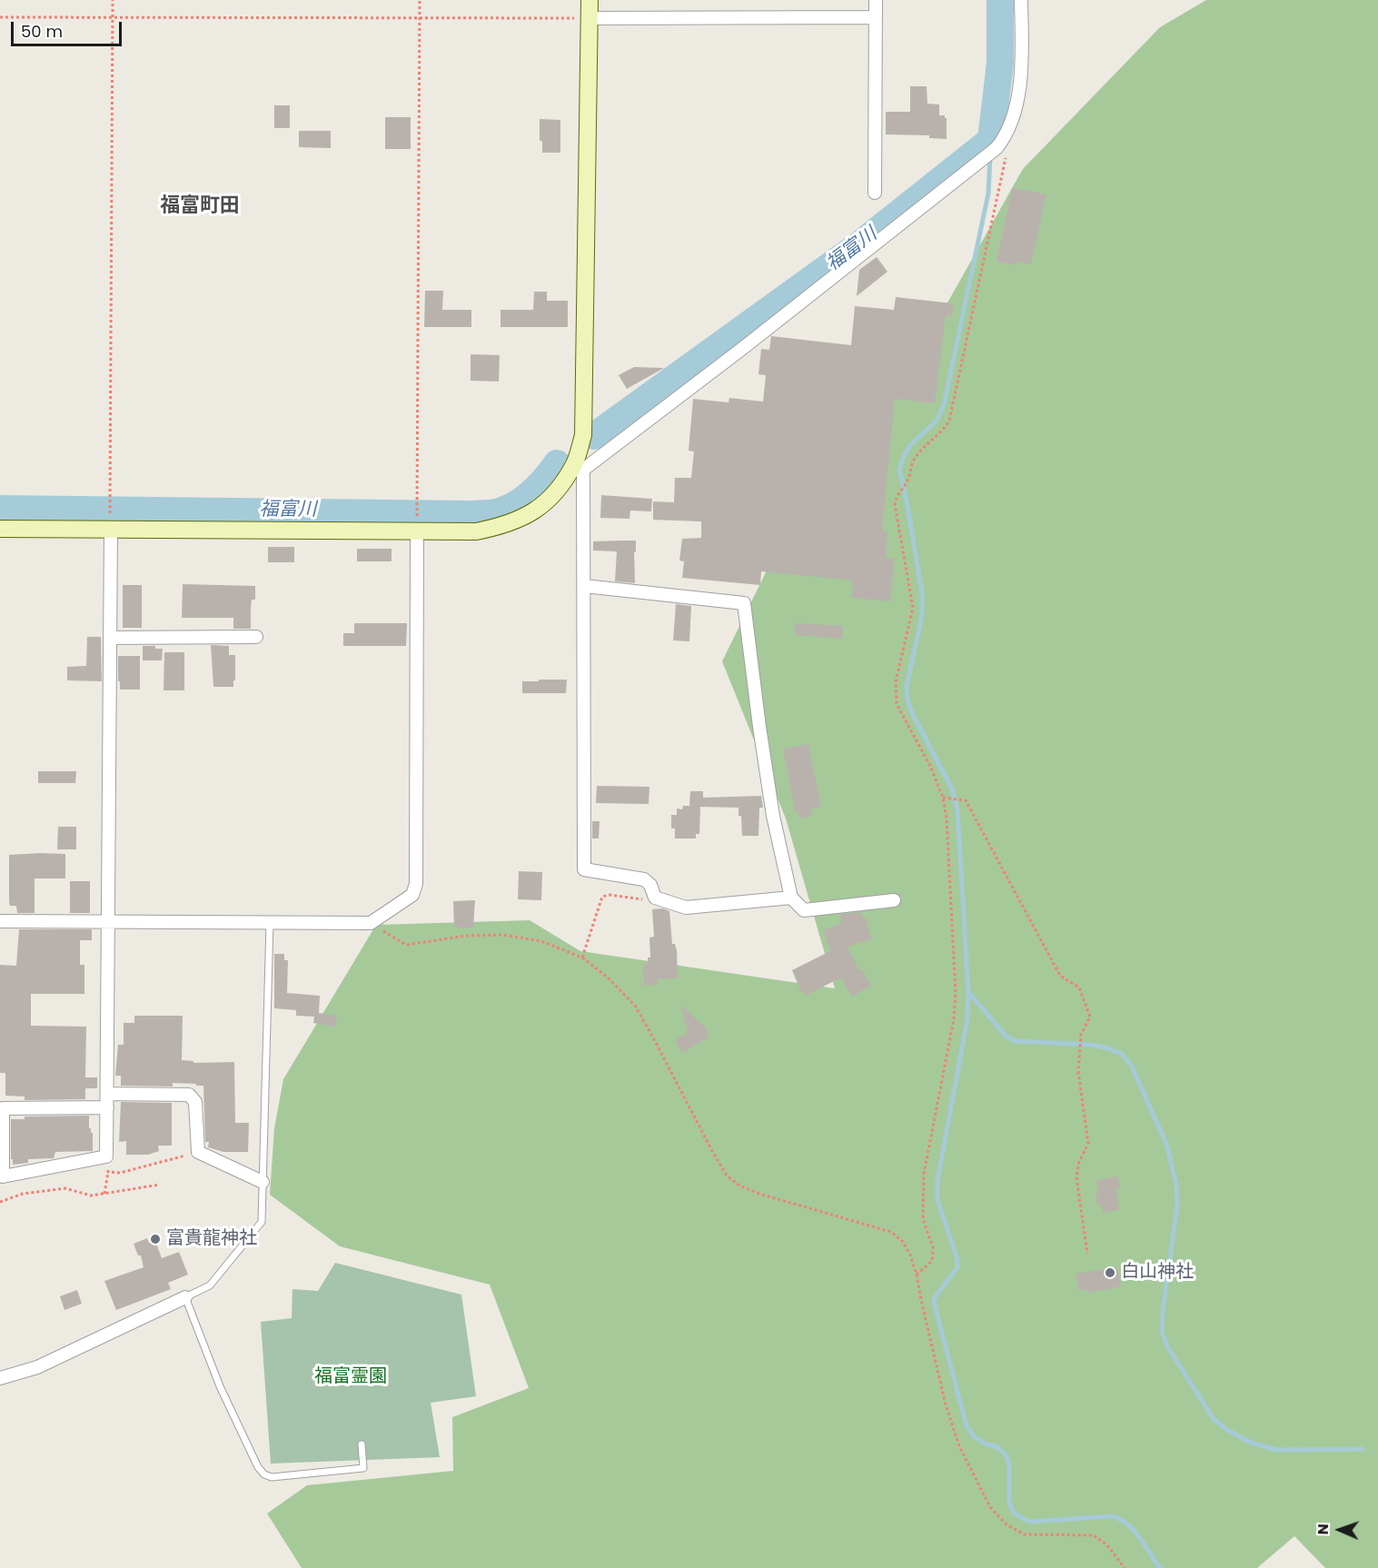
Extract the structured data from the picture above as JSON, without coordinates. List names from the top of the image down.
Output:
{
  "districts": ["福富町田"],
  "water": ["福富川"],
  "parks": ["福富霊園"],
  "places": ["富貴龍神社", "白山神社"],
  "scale_bar": "50 m",
  "north": "left"
}
